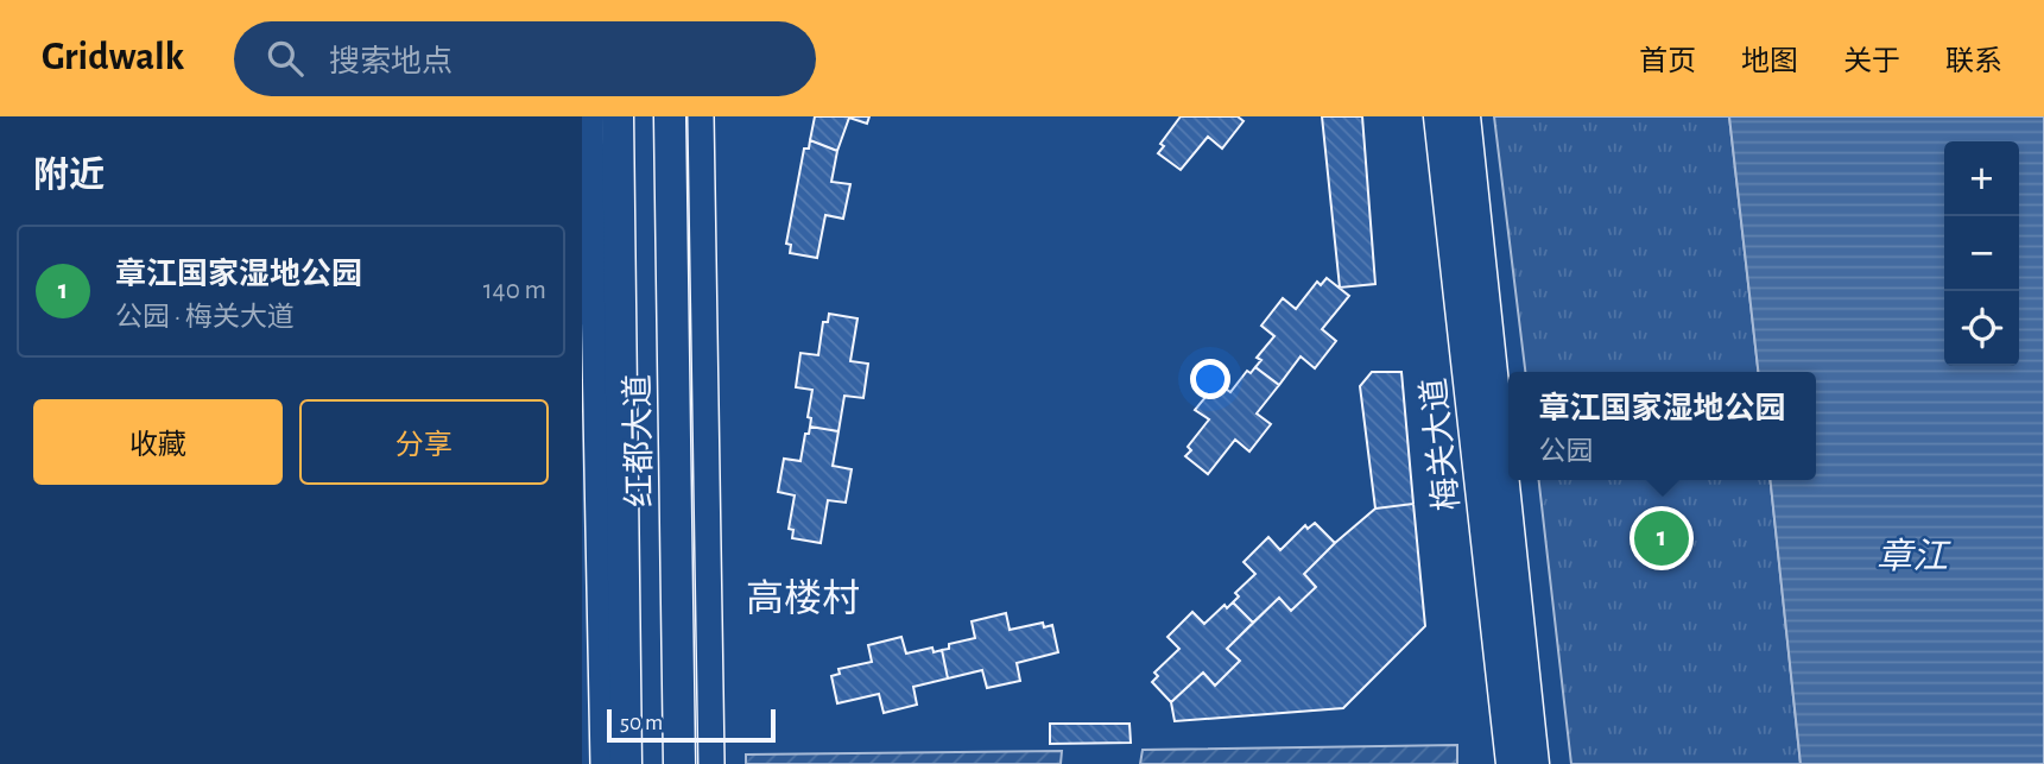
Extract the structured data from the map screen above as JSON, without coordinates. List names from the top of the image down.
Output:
{
  "streets": {
    "main road": ["红都大道", "梅关大道"]
  },
  "districts": ["高楼村"],
  "water": ["章江"],
  "scale_bar": "50 m",
  "page": {
    "header": "Gridwalk",
    "search": "搜索地点",
    "nav": [
      "首页",
      "地图",
      "关于",
      "联系"
    ],
    "heading": "附近",
    "map_buttons": ["+", "−"],
    "list": [
      {
        "mark": "1",
        "name": "章江国家湿地公园",
        "note": "公园 · 梅关大道",
        "value": "140 m"
      }
    ],
    "popup": ["章江国家湿地公园", "公园"],
    "buttons": ["收藏", "分享"],
    "pins": "1",
    "scale": "50 m"
  }
}
